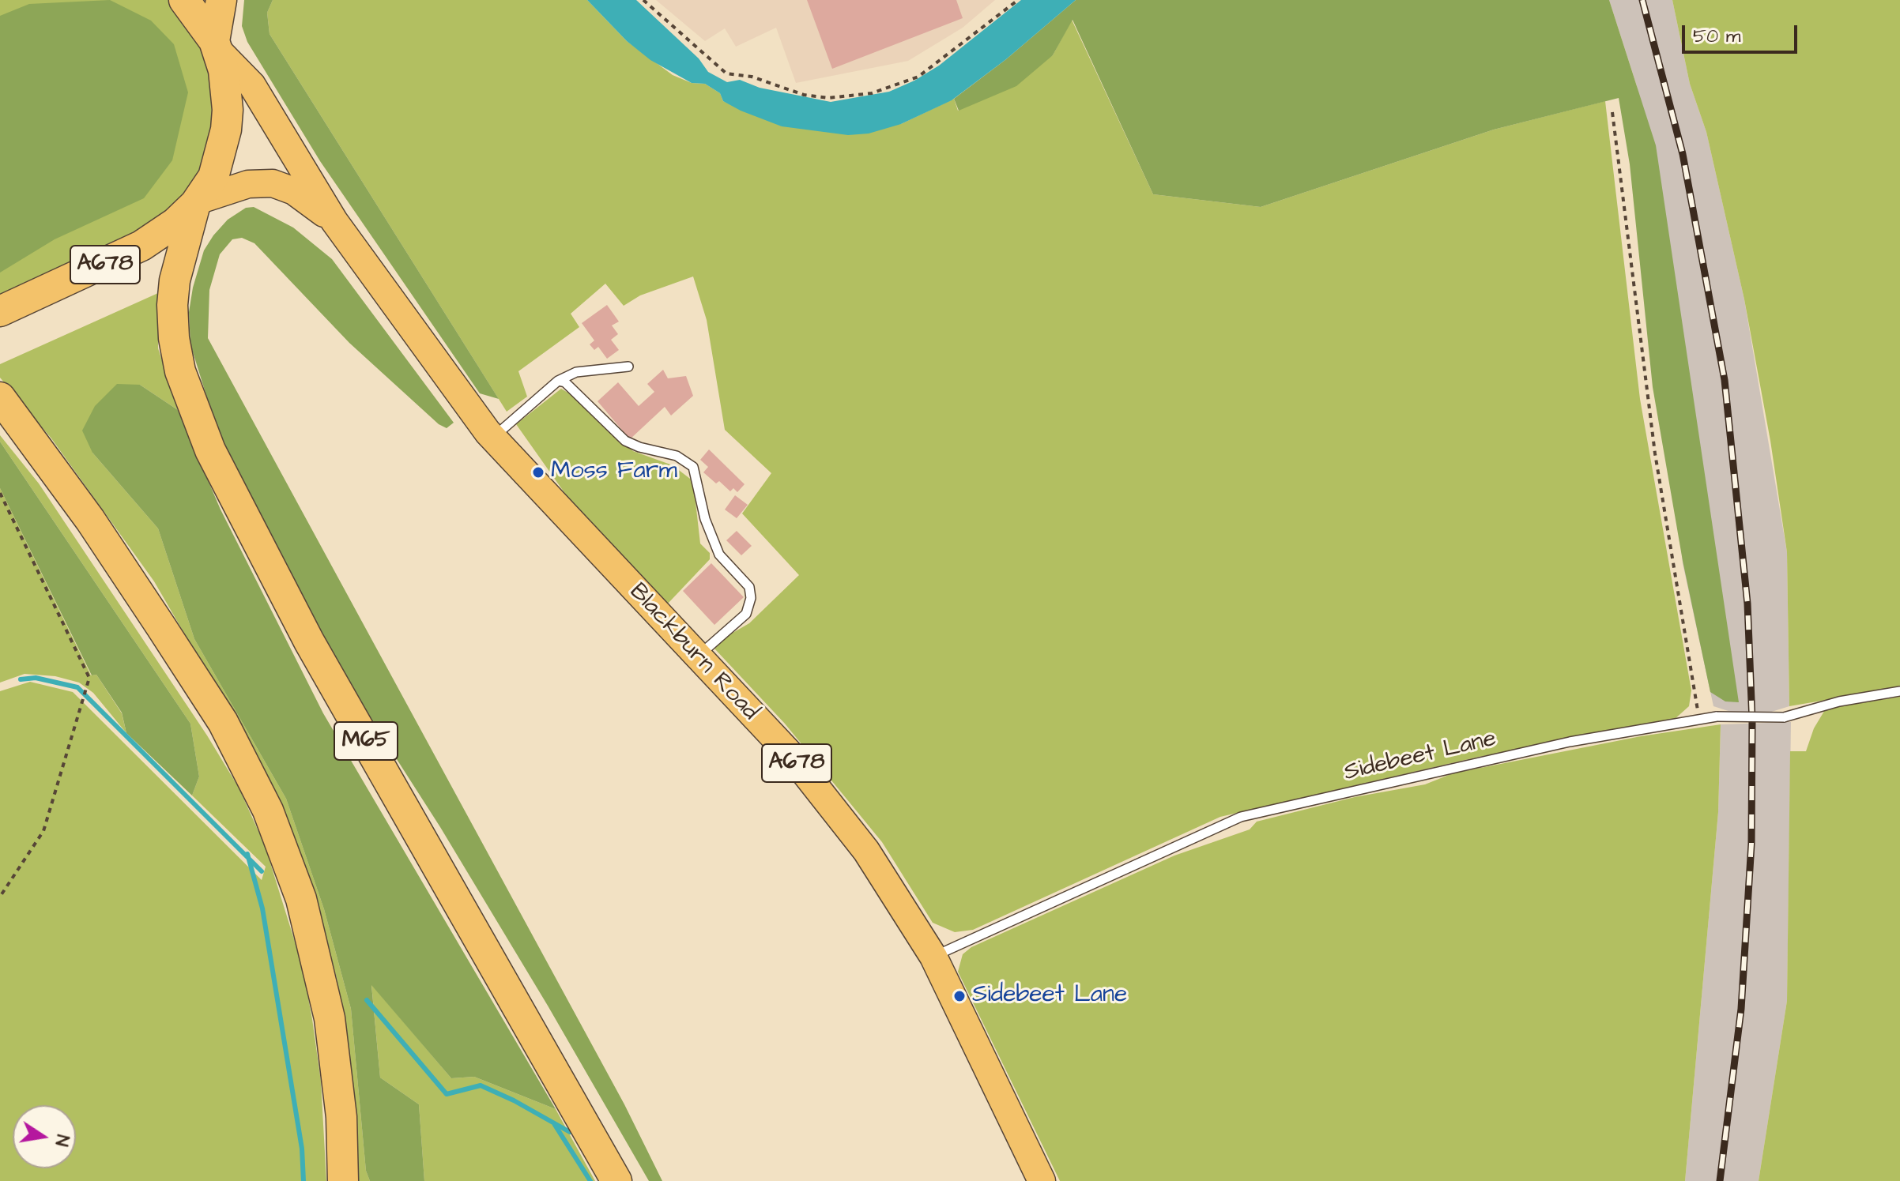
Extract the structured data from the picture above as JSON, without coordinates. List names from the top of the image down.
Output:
{
  "streets": {
    "highway": ["A678", "M65"],
    "main road": ["Blackburn Road"],
    "lane": ["Sidebeet Lane"]
  },
  "crossings": [
    ["A678", "Blackburn Road"],
    ["A678", "M65"],
    ["Blackburn Road", "M65"],
    ["Blackburn Road", "Sidebeet Lane"]
  ],
  "places": ["Moss Farm", "Sidebeet Lane"],
  "scale_bar": "50 m",
  "north": "right"
}
